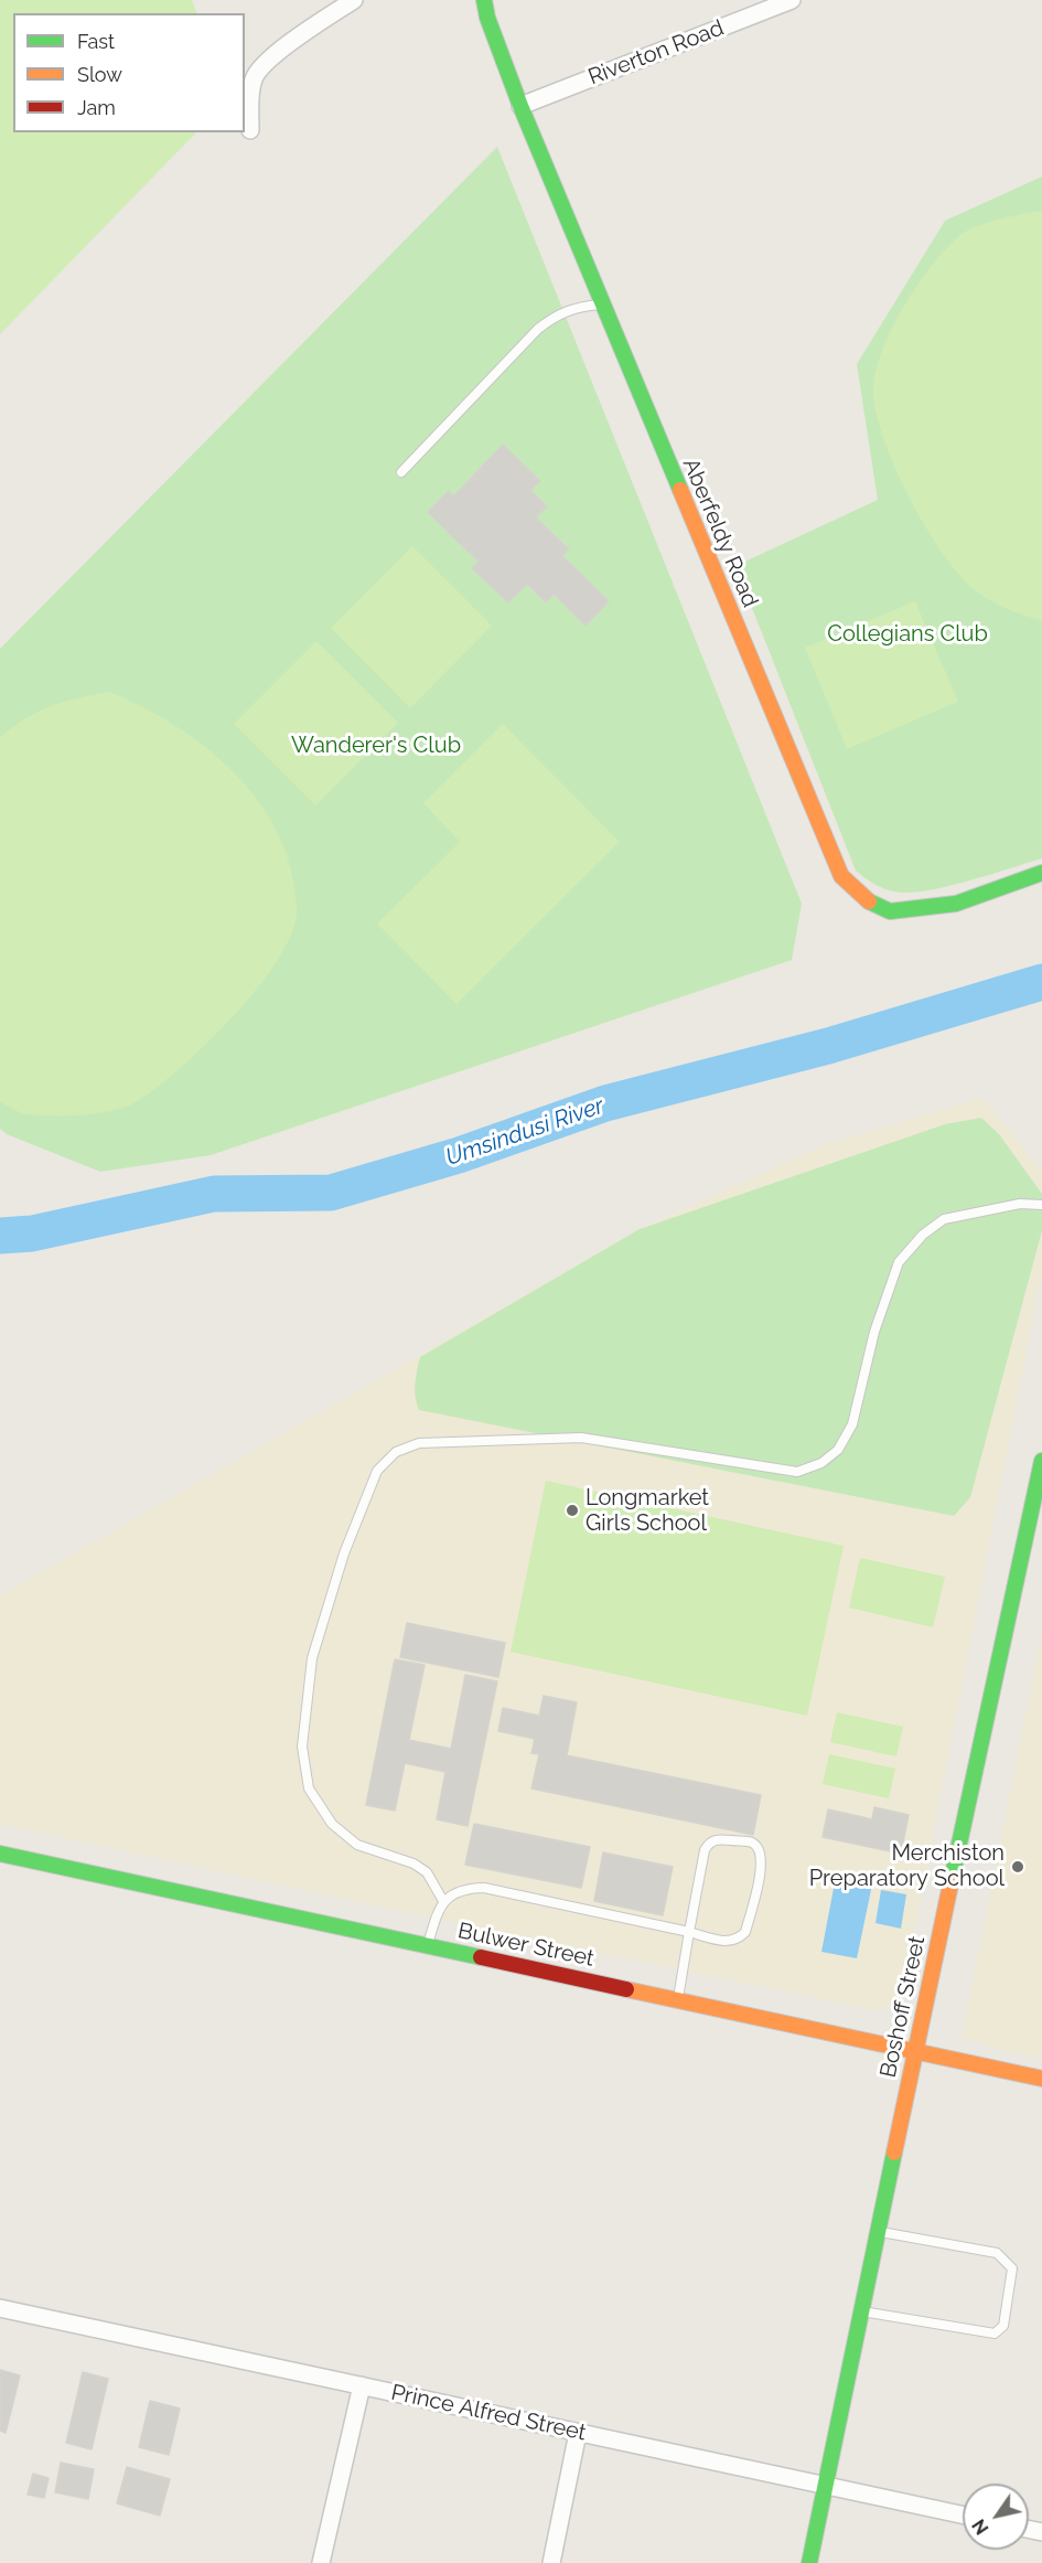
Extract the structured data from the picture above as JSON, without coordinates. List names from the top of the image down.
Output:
{
  "streets": {
    "street": [
      "Riverton Road",
      "Aberfeldy Road",
      "Bulwer Street",
      "Boshoff Street",
      "Prince Alfred Street"
    ]
  },
  "crossings": [
    ["Riverton Road", "Aberfeldy Road"],
    ["Bulwer Street", "Boshoff Street"],
    ["Boshoff Street", "Prince Alfred Street"]
  ],
  "water": ["Umsindusi River"],
  "parks": ["Collegians Club", "Wanderer's Club"],
  "places": ["Longmarket Girls School", "Merchiston Preparatory School"],
  "legend": ["Fast", "Slow", "Jam"],
  "north": "bottom left"
}
